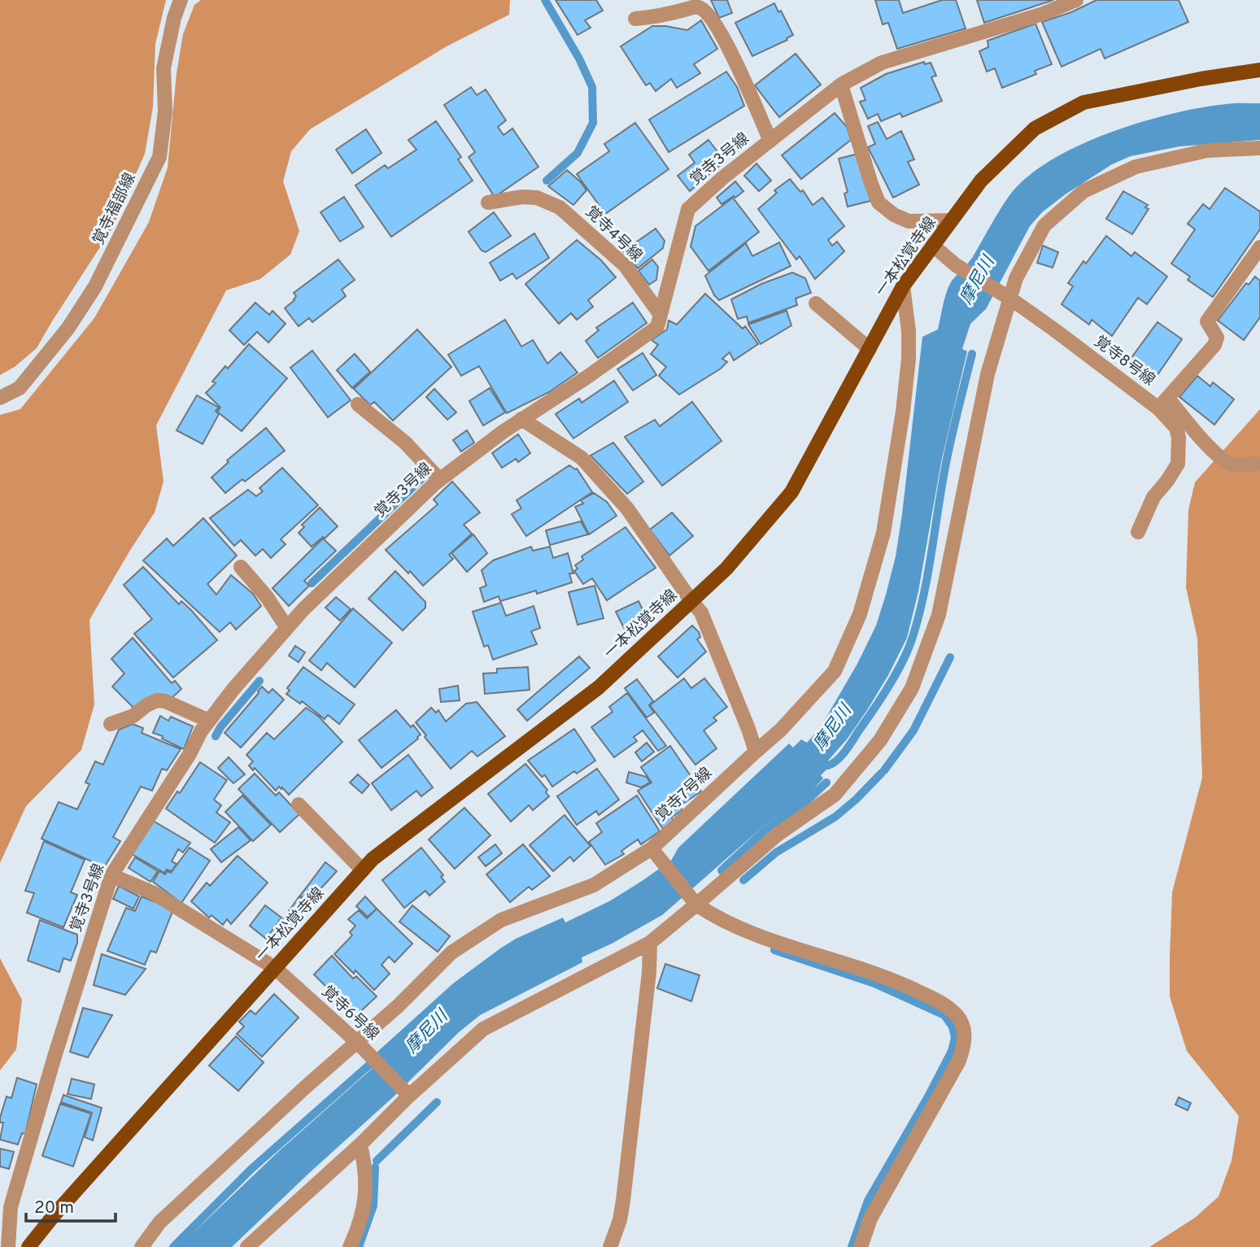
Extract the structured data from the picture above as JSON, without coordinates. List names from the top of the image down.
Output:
{
  "streets": {
    "main road": ["一本松覚寺線"],
    "street": [
      "覚寺3号線",
      "覚寺福部線",
      "覚寺4号線",
      "覚寺8号線",
      "覚寺7号線",
      "覚寺6号線"
    ]
  },
  "crossings": [
    ["覚寺3号線", "覚寺4号線"],
    ["覚寺3号線", "覚寺6号線"],
    ["一本松覚寺線", "覚寺8号線"],
    ["一本松覚寺線", "覚寺7号線"],
    ["一本松覚寺線", "覚寺6号線"],
    ["覚寺7号線", "覚寺6号線"]
  ],
  "water": ["摩尼川"],
  "scale_bar": "20 m"
}
